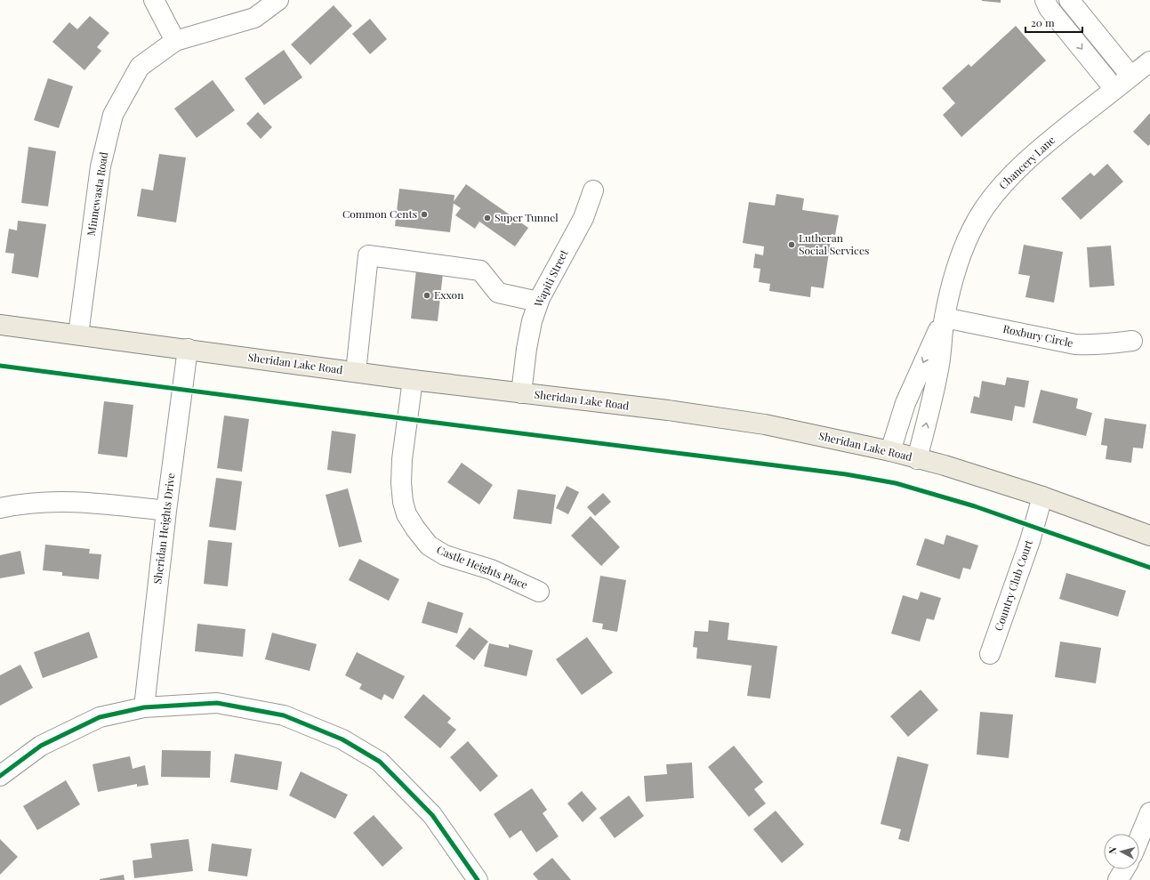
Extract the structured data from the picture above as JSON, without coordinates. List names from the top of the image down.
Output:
{
  "streets": {
    "main road": ["Sheridan Lake Road"],
    "street": [
      "Chancery Lane",
      "Minnewasta Road",
      "Wapiti Street",
      "Roxbury Circle",
      "Sheridan Heights Drive",
      "Castle Heights Place",
      "Country Club Court"
    ]
  },
  "crossings": [
    ["Chancery Lane", "Roxbury Circle"],
    ["Chancery Lane", "Sheridan Lake Road"],
    ["Minnewasta Road", "Sheridan Lake Road"],
    ["Wapiti Street", "Sheridan Lake Road"],
    ["Sheridan Lake Road", "Sheridan Heights Drive"],
    ["Sheridan Lake Road", "Castle Heights Place"],
    ["Sheridan Lake Road", "Country Club Court"]
  ],
  "places": [
    "Common Cents",
    "Super Tunnel",
    "Lutheran Social Services",
    "Exxon"
  ],
  "scale_bar": "20 m",
  "north": "left"
}
